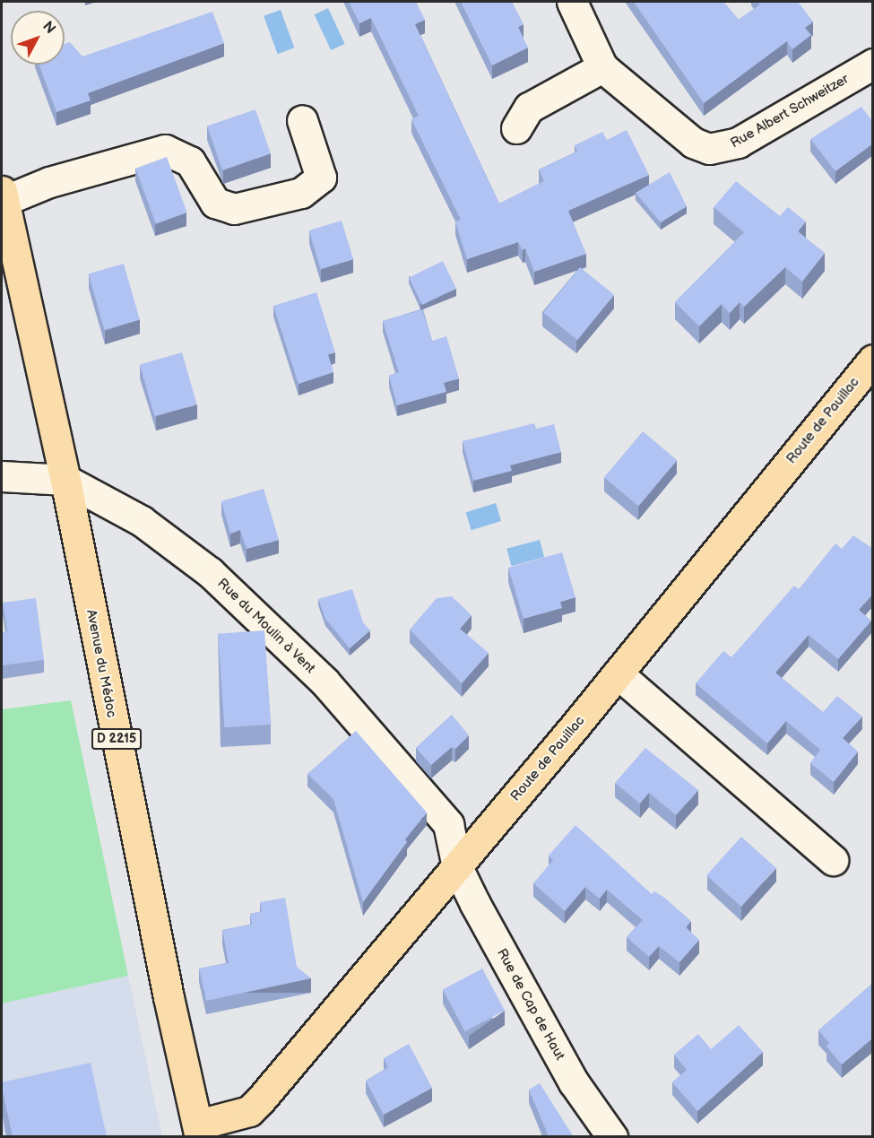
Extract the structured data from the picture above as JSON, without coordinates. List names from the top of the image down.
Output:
{
  "streets": {
    "main road": ["Route de Pauillac", "Avenue du Médoc", "D 2215"],
    "street": ["Rue Albert Schweitzer", "Rue du Moulin à Vent", "Rue de Cap de Haut"]
  },
  "crossings": [
    ["Route de Pauillac", "Rue du Moulin à Vent"],
    ["Route de Pauillac", "Avenue du Médoc"],
    ["Route de Pauillac", "Rue de Cap de Haut"],
    ["Rue du Moulin à Vent", "Avenue du Médoc"],
    ["Rue du Moulin à Vent", "Rue de Cap de Haut"]
  ],
  "north": "top right"
}
